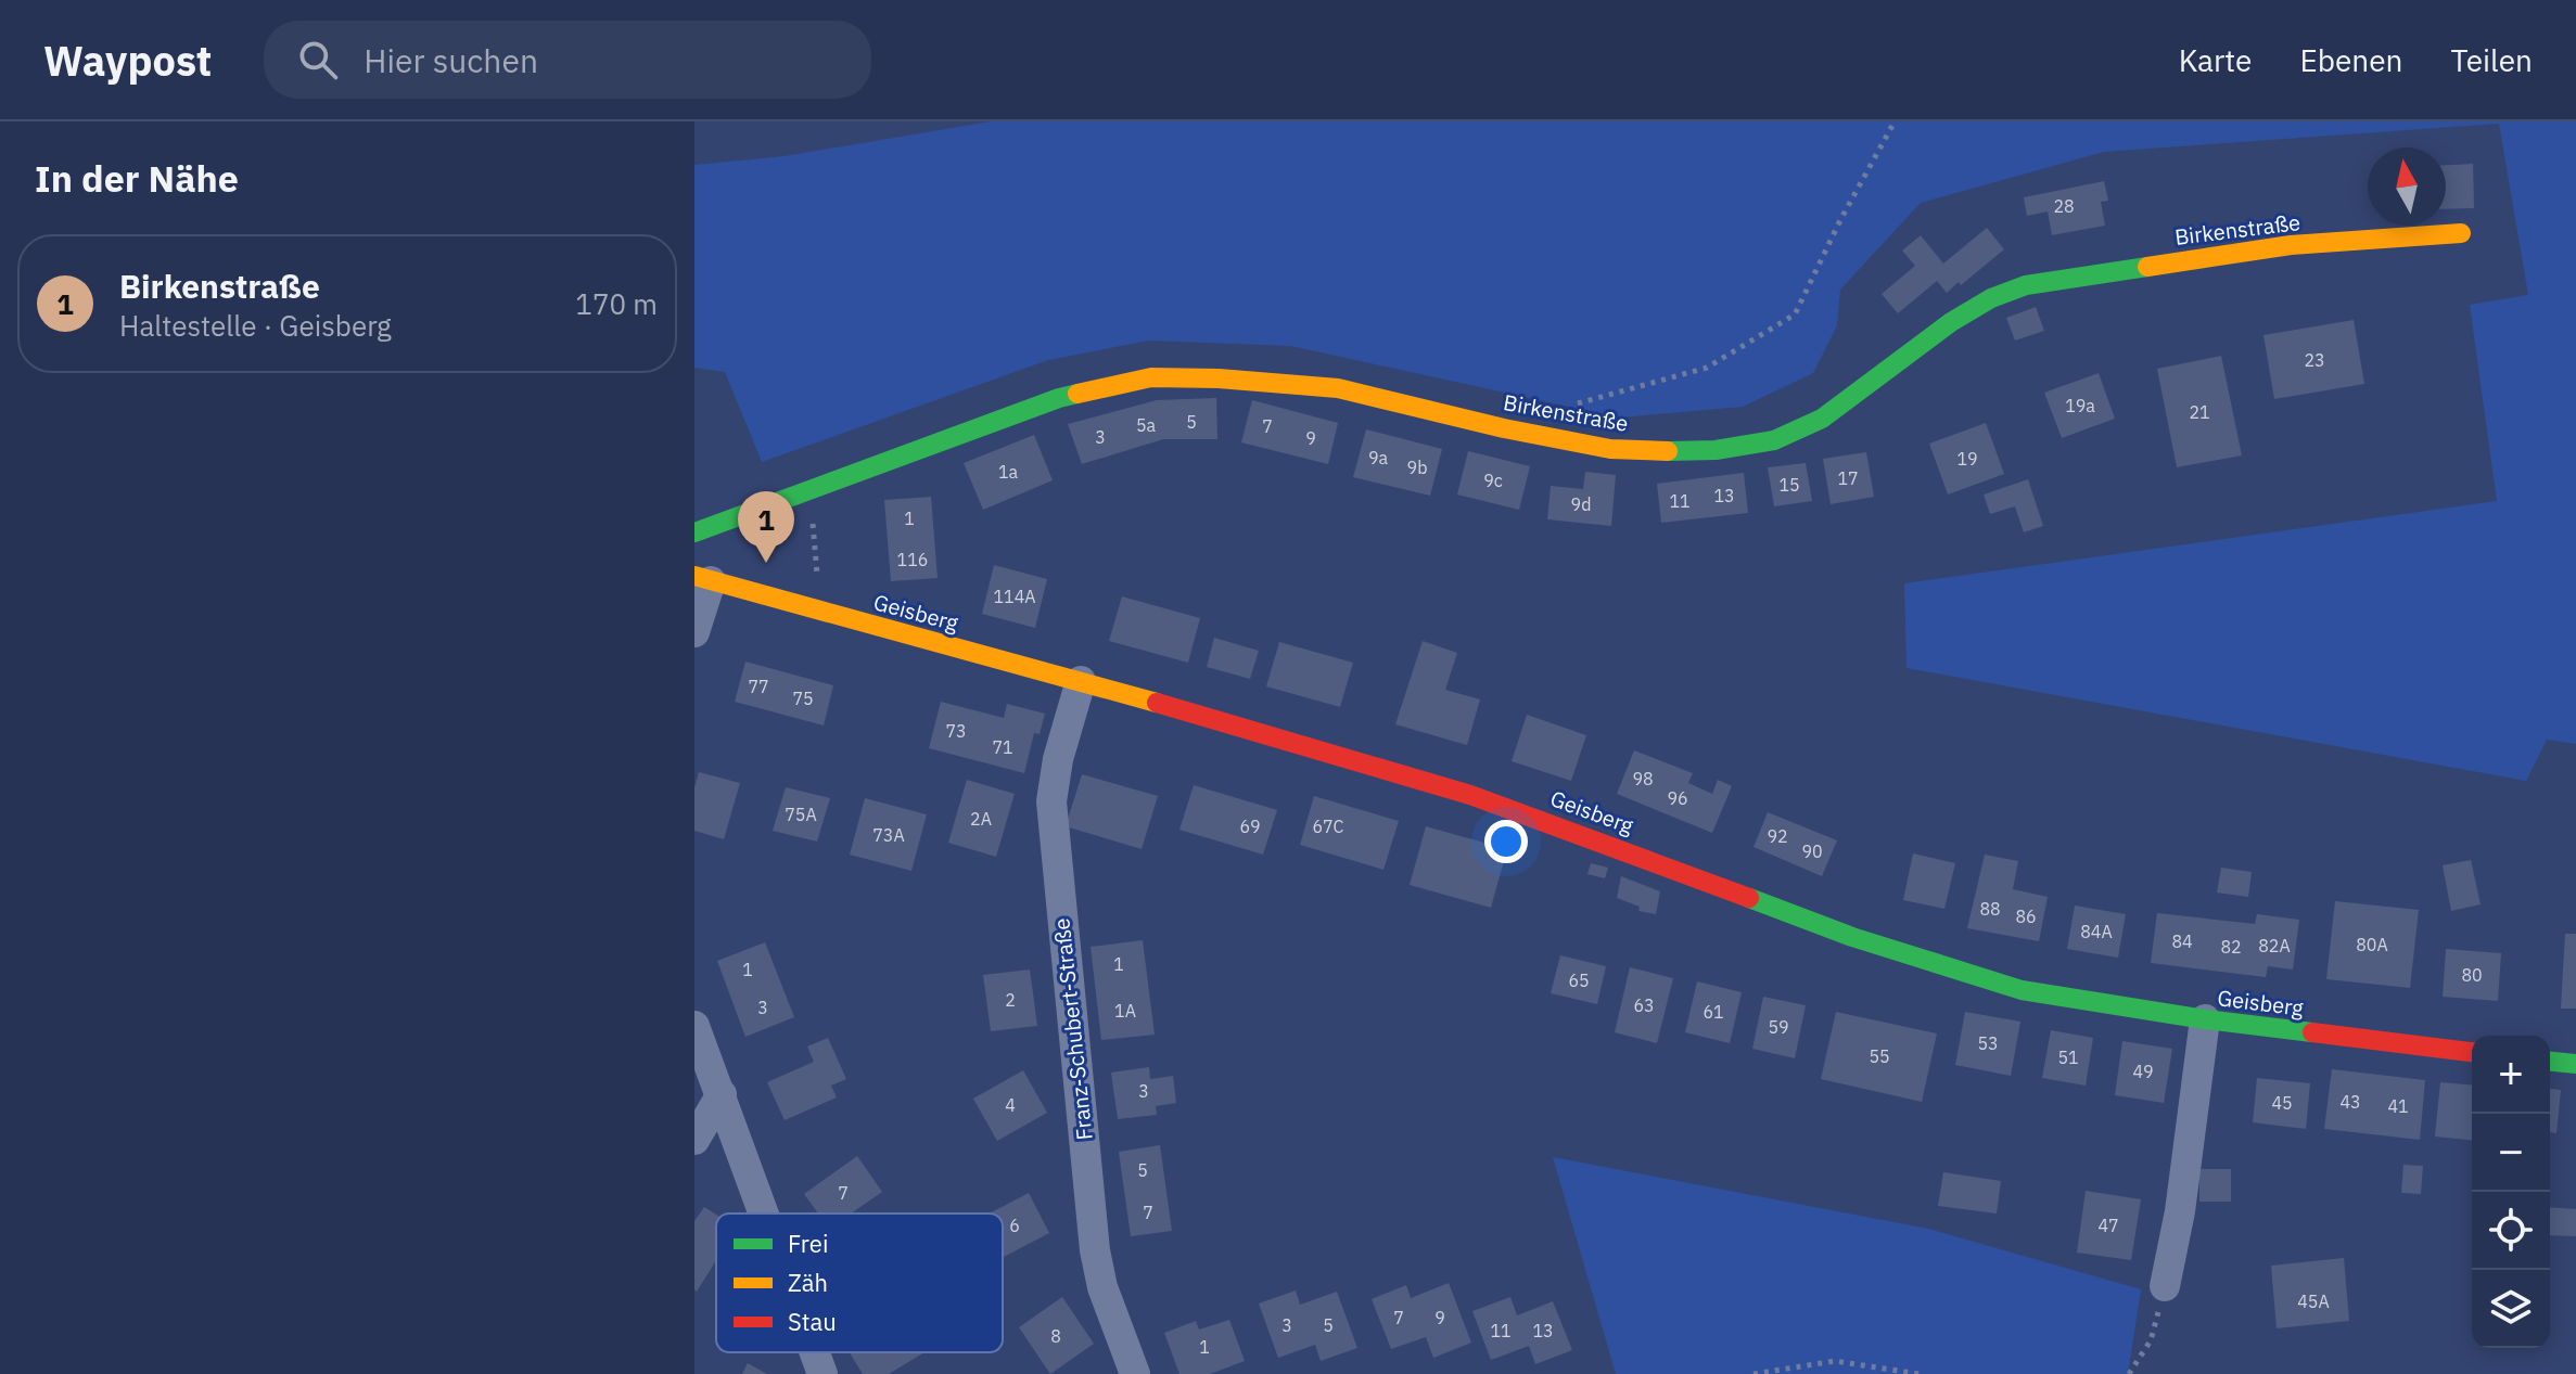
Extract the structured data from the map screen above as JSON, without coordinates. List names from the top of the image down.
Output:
{
  "streets": {
    "street": ["Birkenstraße", "Geisberg", "Franz-Schubert-Straße"]
  },
  "crossings": [
    ["Geisberg", "Franz-Schubert-Straße"]
  ],
  "house_numbers": [
    "28",
    "23",
    "19a",
    "21",
    "5",
    "5a",
    "7",
    "3",
    "9",
    "9a",
    "19",
    "9b",
    "1a",
    "17",
    "9c",
    "15",
    "13",
    "11",
    "9d",
    "1",
    "116",
    "114A",
    "77",
    "75",
    "73",
    "71",
    "98",
    "96",
    "75A",
    "2A",
    "69",
    "67C",
    "73A",
    "92",
    "90",
    "88",
    "86",
    "84A",
    "84",
    "80A",
    "82A",
    "82",
    "1",
    "1",
    "80",
    "65",
    "2",
    "63",
    "3",
    "1A",
    "61",
    "59",
    "53",
    "55",
    "51",
    "49",
    "3",
    "43",
    "45",
    "4",
    "41",
    "5",
    "7",
    "7",
    "6",
    "47",
    "45A",
    "7",
    "9",
    "3",
    "5",
    "11",
    "13",
    "8",
    "1"
  ],
  "legend": ["Frei", "Zäh", "Stau"],
  "north": "top",
  "page": {
    "header": "Waypost",
    "search": "Hier suchen",
    "nav": ["Karte", "Ebenen", "Teilen"],
    "heading": "In der Nähe",
    "list": [
      {
        "mark": "1",
        "name": "Birkenstraße",
        "note": "Haltestelle · Geisberg",
        "value": "170 m"
      }
    ],
    "pins": "1",
    "map_buttons": ["+", "−"]
  }
}
